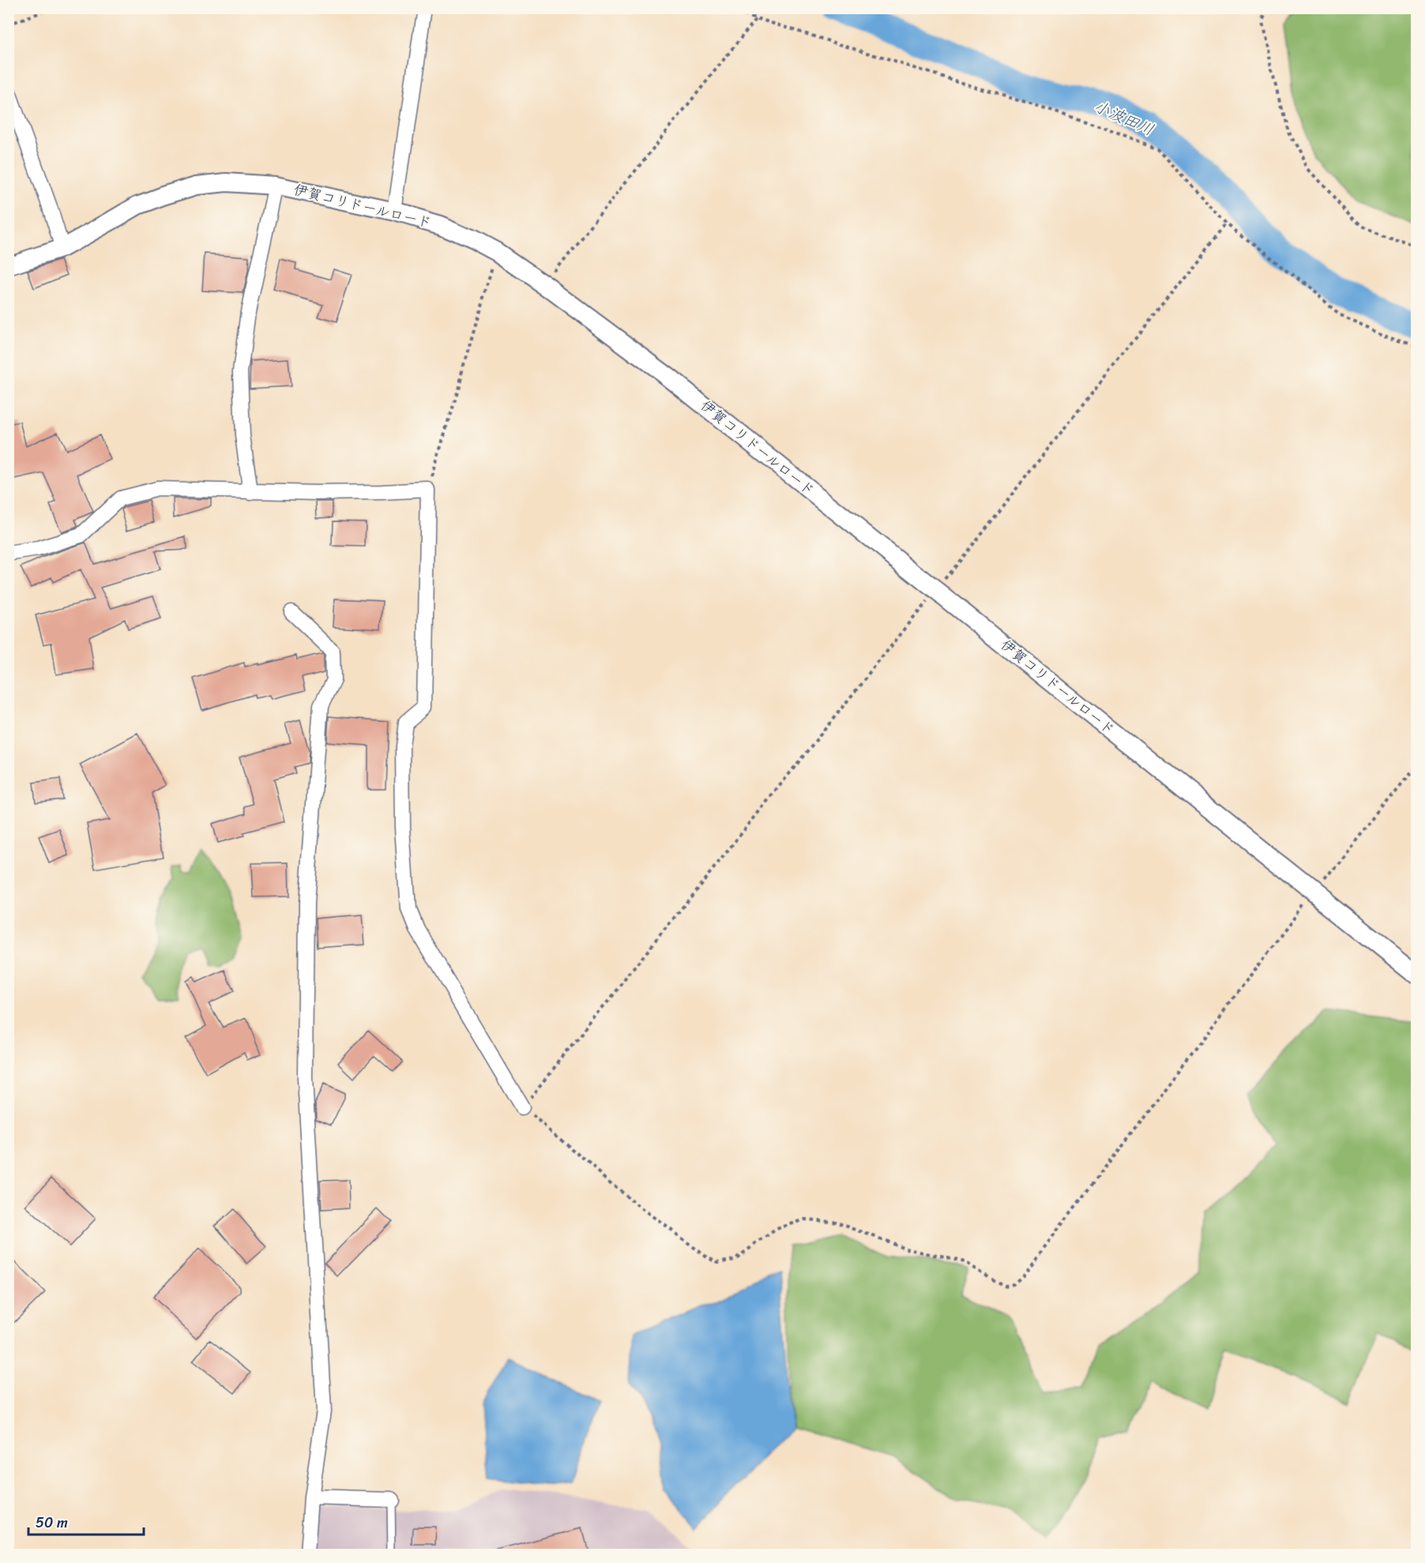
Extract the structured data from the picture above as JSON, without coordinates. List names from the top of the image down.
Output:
{
  "streets": {
    "street": ["伊賀コリドールロード"]
  },
  "water": ["小波田川"],
  "scale_bar": "50 m"
}
